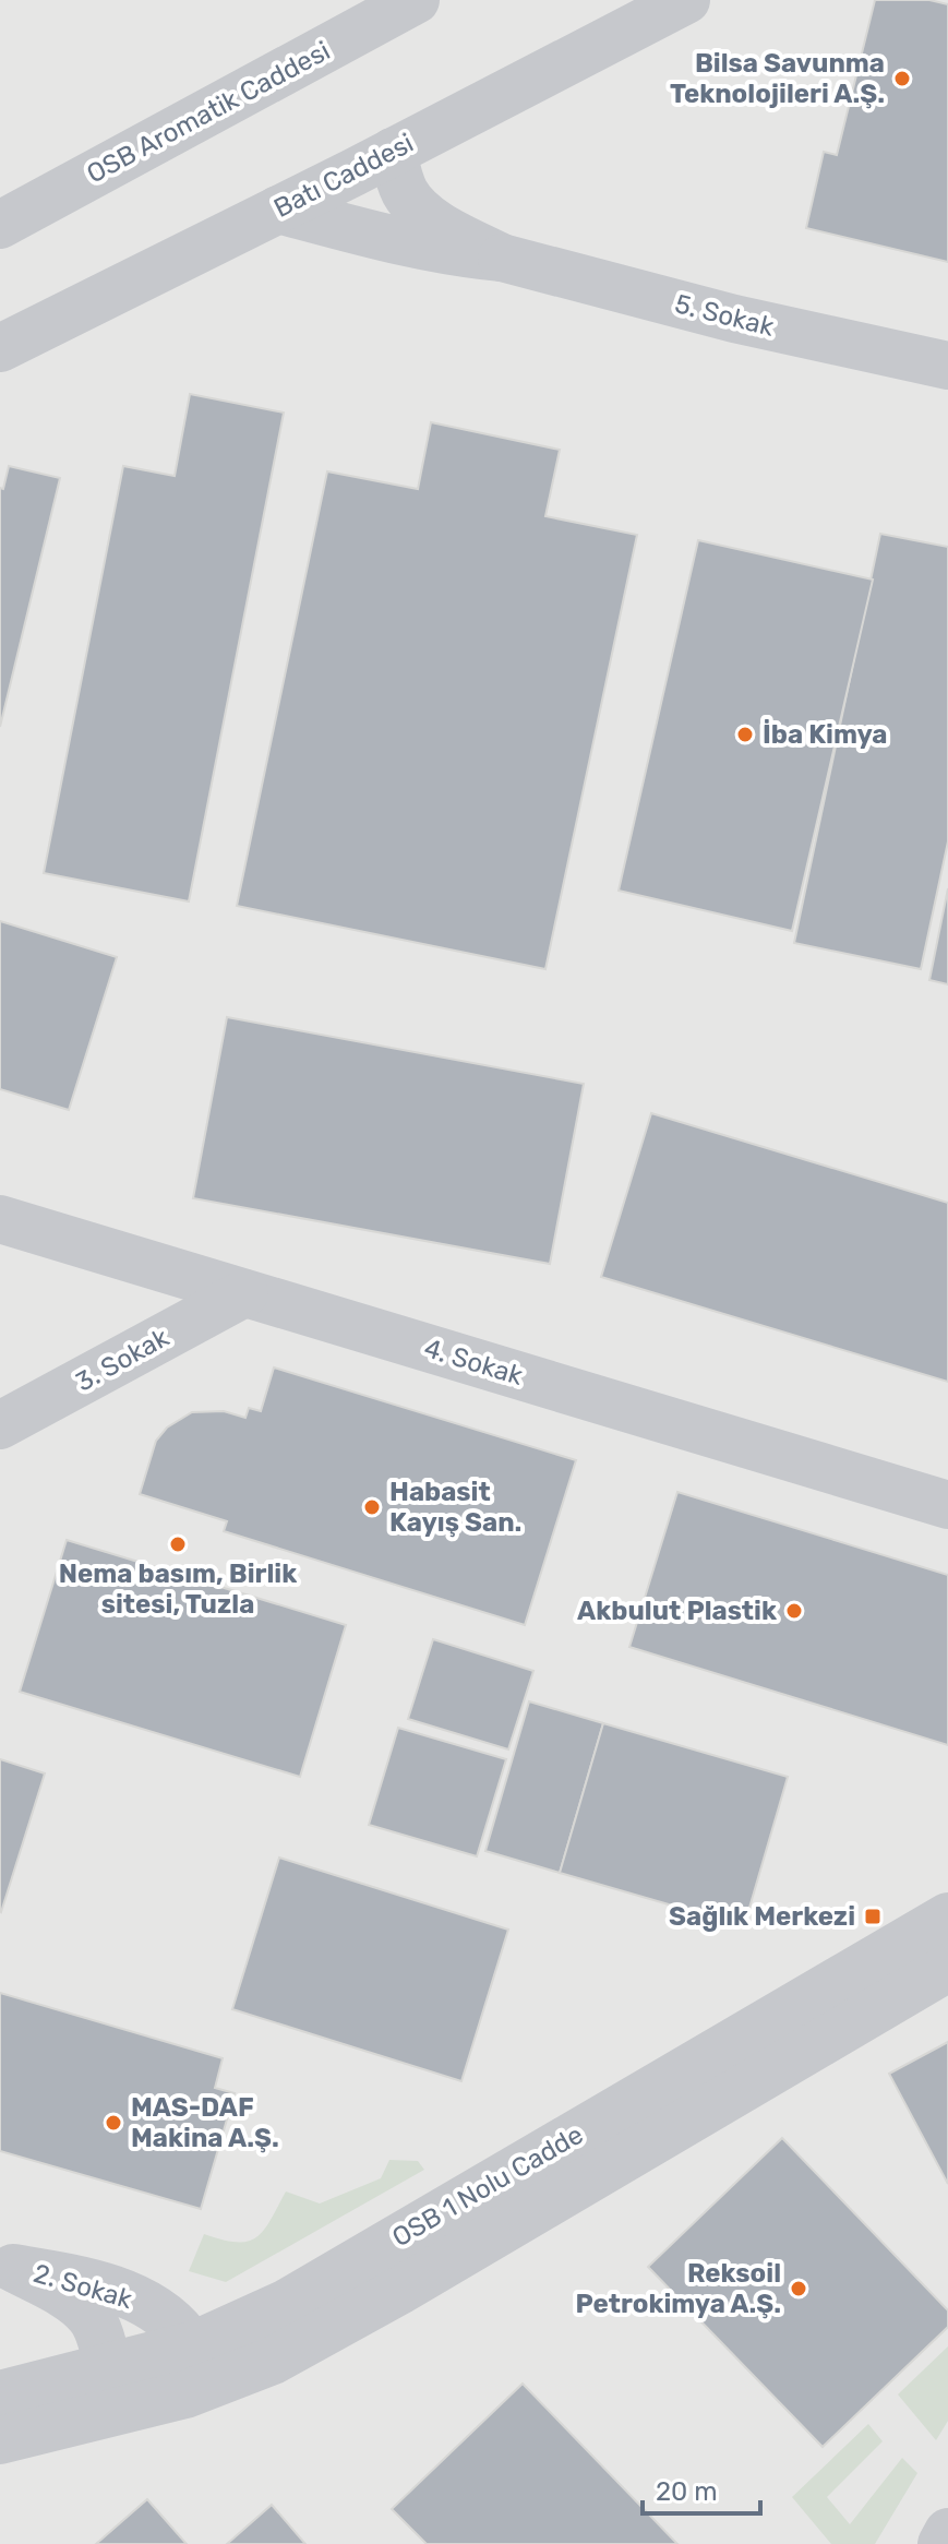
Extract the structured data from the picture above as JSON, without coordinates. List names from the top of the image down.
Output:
{
  "streets": {
    "street": [
      "OSB Aromatik Caddesi",
      "Batı Caddesi",
      "5. Sokak",
      "3. Sokak",
      "4. Sokak",
      "OSB 1 Nolu Cadde",
      "2. Sokak"
    ]
  },
  "crossings": [
    ["Batı Caddesi", "5. Sokak"],
    ["3. Sokak", "4. Sokak"],
    ["OSB 1 Nolu Cadde", "2. Sokak"]
  ],
  "places": {
    "other": [
      "Bilsa Savunma Teknolojileri A.Ş.",
      "İba Kimya",
      "Habasit Kayış San.",
      "Nema basım, Birlik sitesi, Tuzla",
      "Akbulut Plastik",
      "MAS-DAF Makina A.Ş.",
      "Reksoil Petrokimya A.Ş."
    ],
    "transit": ["Sağlık Merkezi"]
  },
  "scale_bar": "20 m"
}
